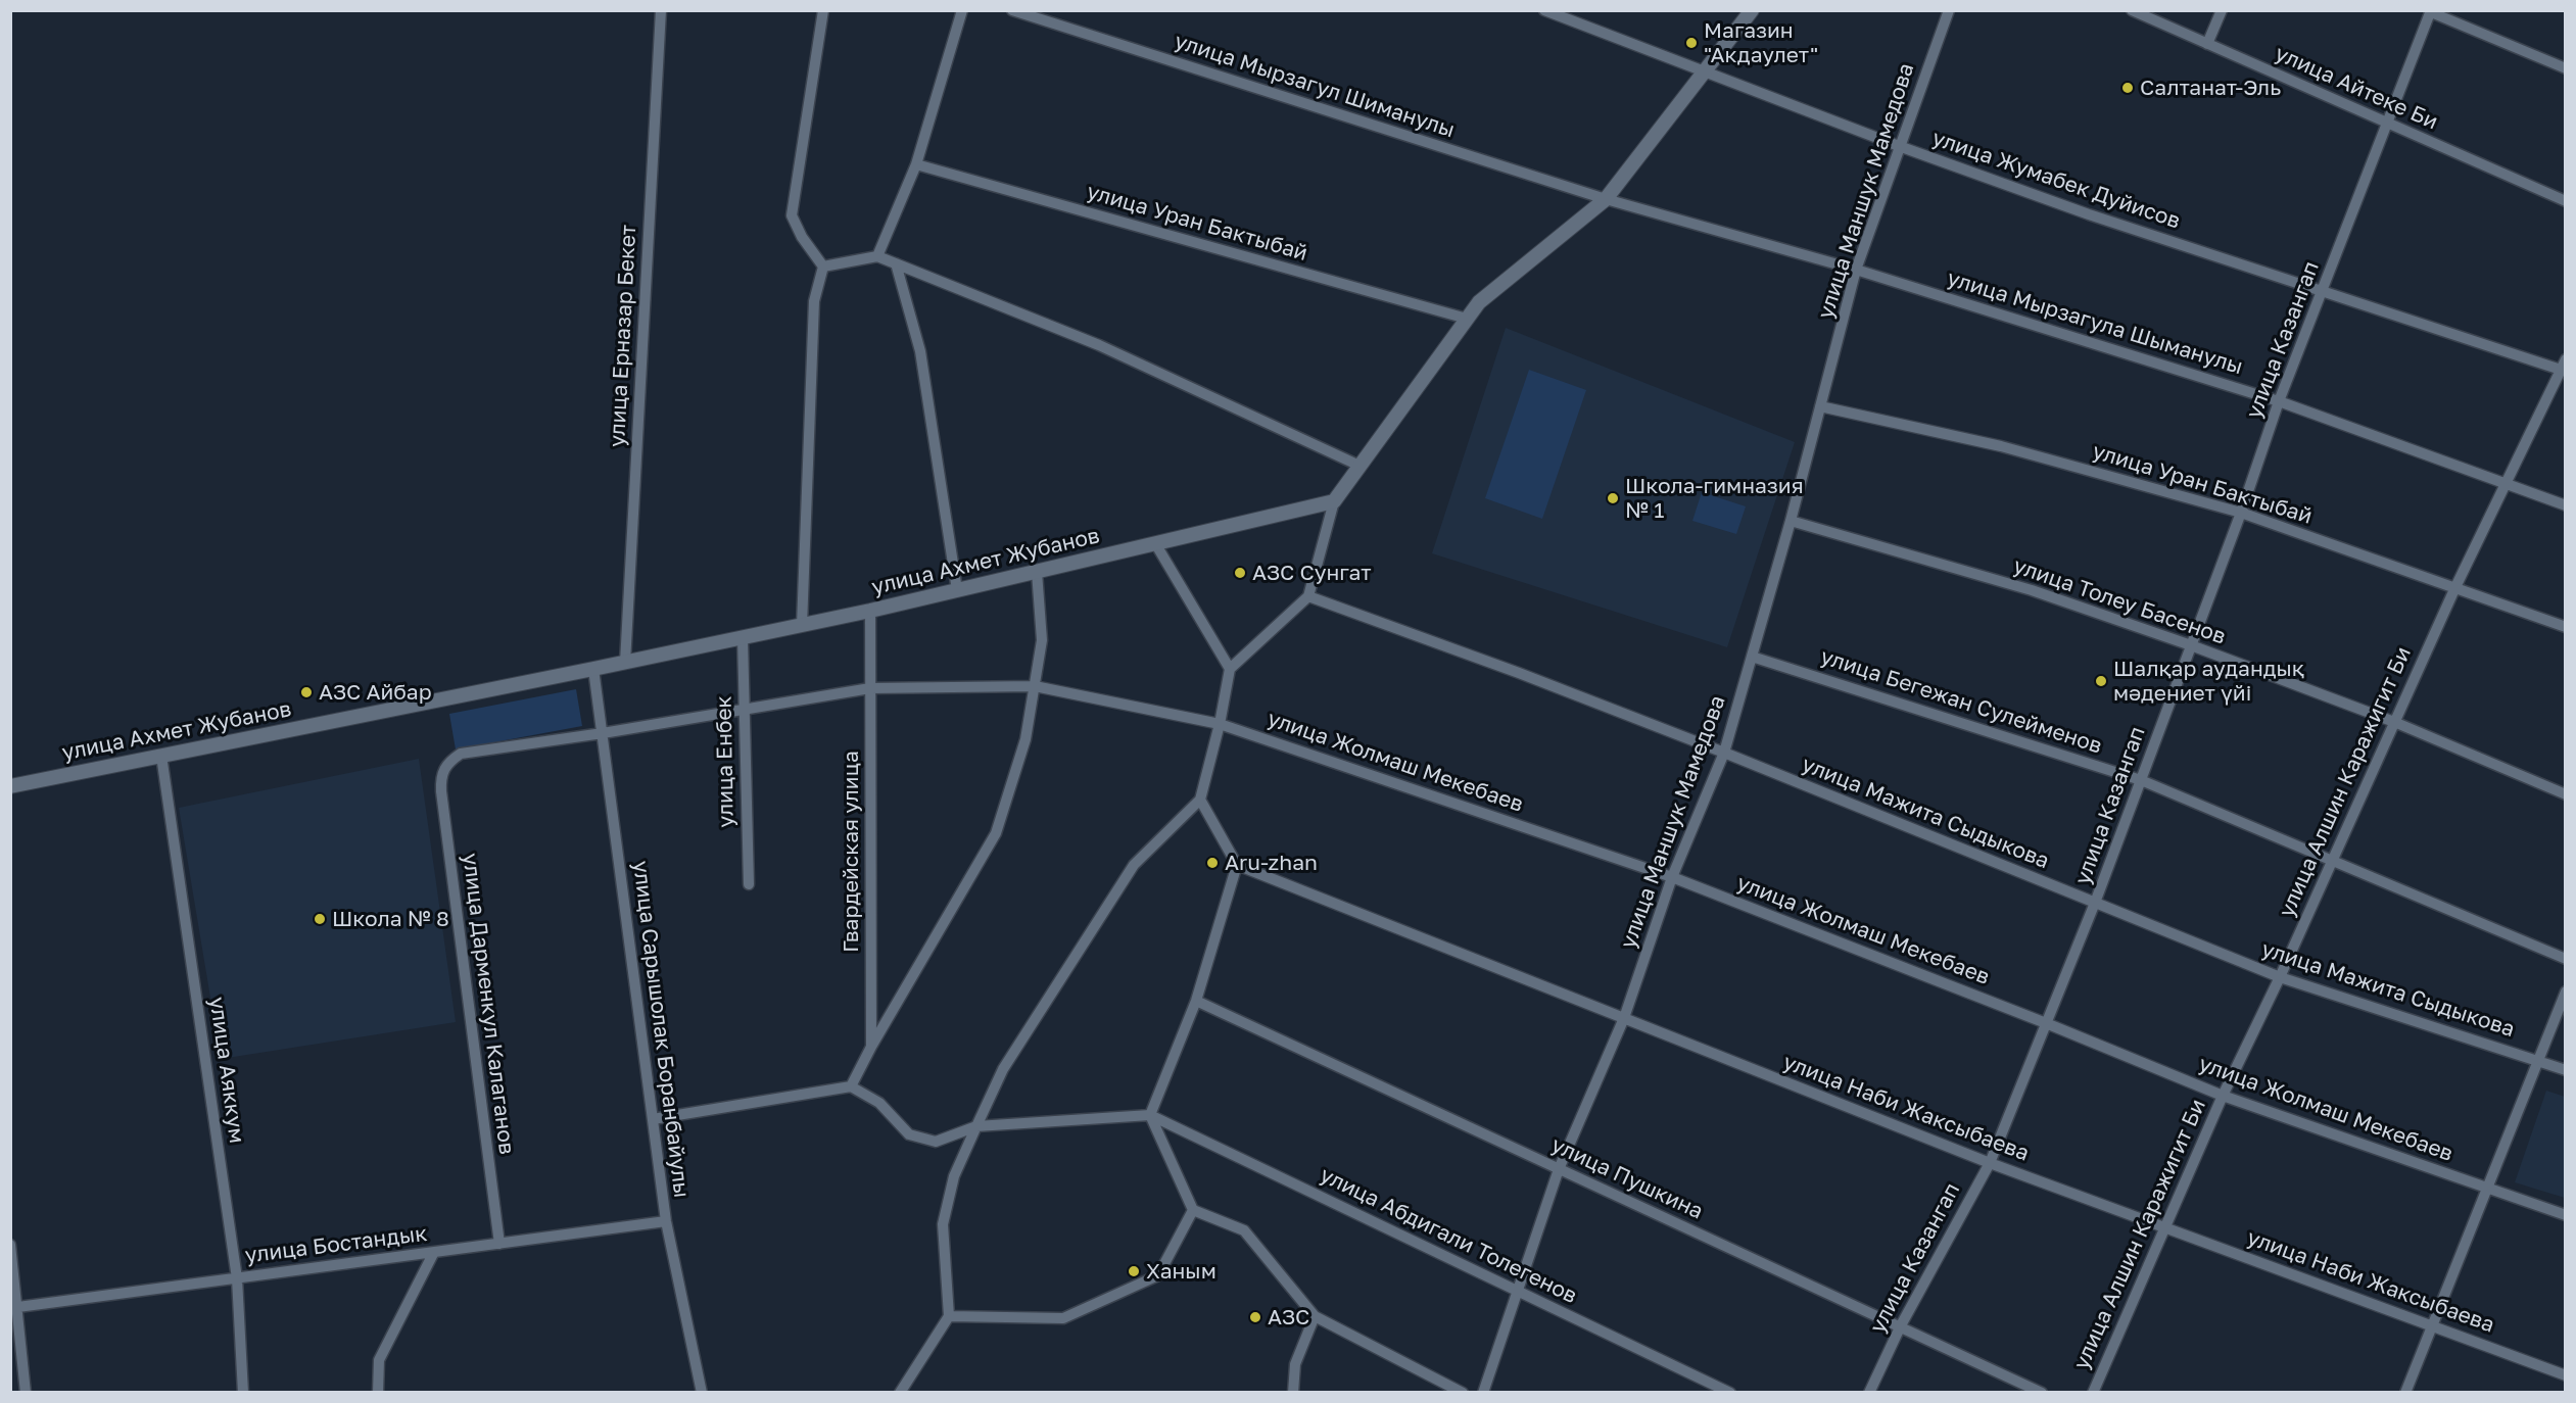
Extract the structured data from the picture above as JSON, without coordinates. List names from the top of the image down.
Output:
{
  "streets": {
    "main road": ["улица Ахмет Жубанов"],
    "street": [
      "улица Мырзагул Шиманулы",
      "улица Айтеке Би",
      "улица Жумабек Дуйисов",
      "улица Маншук Мамедова",
      "улица Уран Бактыбай",
      "улица Мырзагула Шыманулы",
      "улица Ерназар Бекет",
      "улица Казангап",
      "улица Толеу Басенов",
      "улица Бегежан Сулейменов",
      "улица Енбек",
      "улица Жолмаш Мекебаев",
      "улица Алшин Каражигит Би",
      "улица Мажита Сыдыкова",
      "Гвардейская улица",
      "улица Дарменкул Калаганов",
      "улица Сарышолак Боранбайулы",
      "улица Аяккум",
      "улица Наби Жаксыбаева",
      "улица Пушкина",
      "улица Абдигали Толегенов",
      "улица Бостандык"
    ]
  },
  "crossings": [
    ["улица Мырзагул Шиманулы", "улица Мырзагула Шыманулы"],
    ["улица Айтеке Би", "улица Казангап"],
    ["улица Жумабек Дуйисов", "улица Маншук Мамедова"],
    ["улица Жумабек Дуйисов", "улица Казангап"],
    ["улица Жумабек Дуйисов", "улица Алшин Каражигит Би"],
    ["улица Маншук Мамедова", "улица Уран Бактыбай"],
    ["улица Маншук Мамедова", "улица Мырзагула Шыманулы"],
    ["улица Маншук Мамедова", "улица Толеу Басенов"],
    ["улица Маншук Мамедова", "улица Бегежан Сулейменов"],
    ["улица Маншук Мамедова", "улица Жолмаш Мекебаев"],
    ["улица Маншук Мамедова", "улица Мажита Сыдыкова"],
    ["улица Маншук Мамедова", "улица Наби Жаксыбаева"],
    ["улица Маншук Мамедова", "улица Пушкина"],
    ["улица Маншук Мамедова", "улица Абдигали Толегенов"],
    ["улица Уран Бактыбай", "улица Казангап"],
    ["улица Уран Бактыбай", "улица Алшин Каражигит Би"],
    ["улица Мырзагула Шыманулы", "улица Казангап"],
    ["улица Мырзагула Шыманулы", "улица Алшин Каражигит Би"],
    ["улица Ерназар Бекет", "улица Ахмет Жубанов"],
    ["улица Казангап", "улица Толеу Басенов"],
    ["улица Казангап", "улица Бегежан Сулейменов"],
    ["улица Казангап", "улица Жолмаш Мекебаев"],
    ["улица Казангап", "улица Мажита Сыдыкова"],
    ["улица Казангап", "улица Наби Жаксыбаева"],
    ["улица Казангап", "улица Пушкина"],
    ["улица Ахмет Жубанов", "улица Енбек"],
    ["улица Ахмет Жубанов", "Гвардейская улица"],
    ["улица Ахмет Жубанов", "улица Сарышолак Боранбайулы"],
    ["улица Ахмет Жубанов", "улица Аяккум"],
    ["улица Толеу Басенов", "улица Алшин Каражигит Би"],
    ["улица Бегежан Сулейменов", "улица Алшин Каражигит Би"],
    ["улица Енбек", "улица Жолмаш Мекебаев"],
    ["улица Жолмаш Мекебаев", "улица Алшин Каражигит Би"],
    ["улица Жолмаш Мекебаев", "Гвардейская улица"],
    ["улица Жолмаш Мекебаев", "улица Дарменкул Калаганов"],
    ["улица Жолмаш Мекебаев", "улица Сарышолак Боранбайулы"],
    ["улица Алшин Каражигит Би", "улица Мажита Сыдыкова"],
    ["улица Алшин Каражигит Би", "улица Наби Жаксыбаева"],
    ["улица Дарменкул Калаганов", "улица Бостандык"],
    ["улица Сарышолак Боранбайулы", "улица Бостандык"],
    ["улица Аяккум", "улица Бостандык"]
  ],
  "places": [
    "Магазин \"Акдаулет\"",
    "Салтанат-Эль",
    "Школа-гимназия № 1",
    "АЗС Сунгат",
    "Шалқар аудандық мәдениет үйі",
    "АЗС Айбар",
    "Aru-zhan",
    "Школа № 8",
    "Ханым",
    "АЗС"
  ]
}
